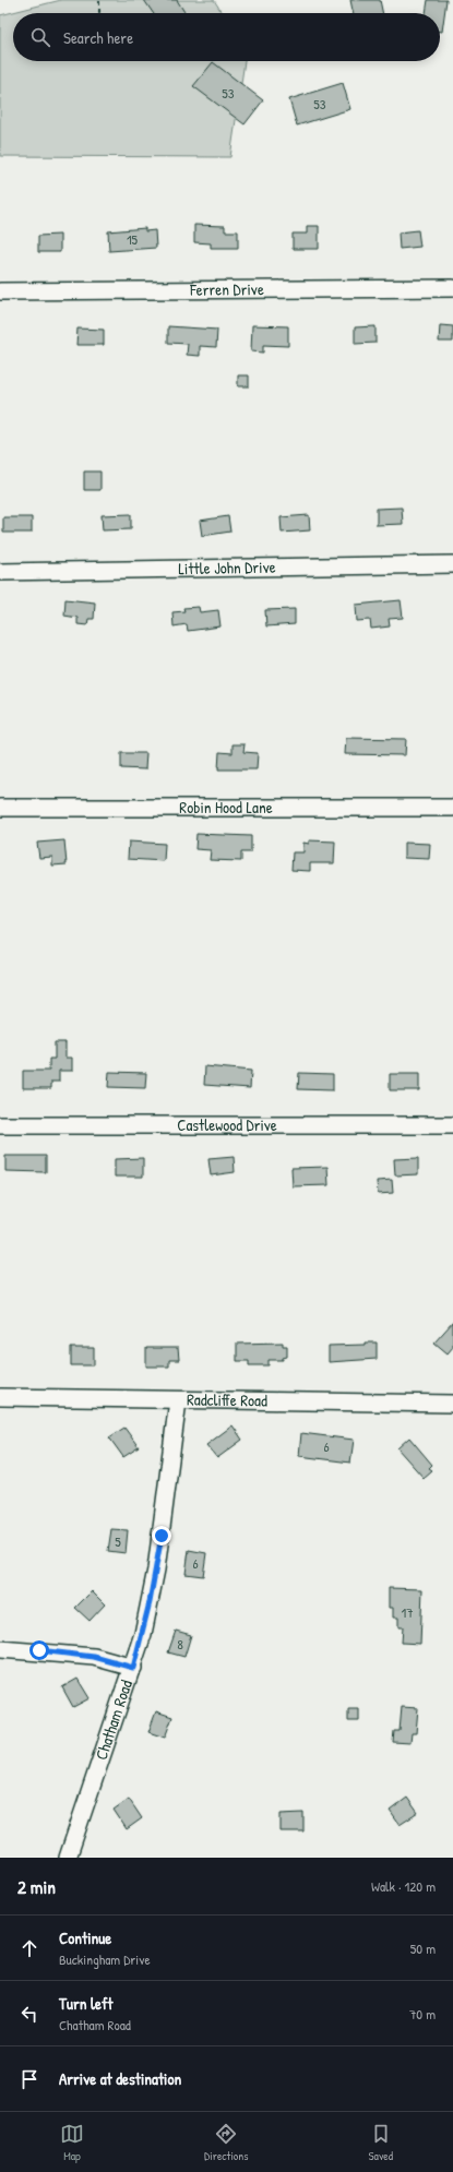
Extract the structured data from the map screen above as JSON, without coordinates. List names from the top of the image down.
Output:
{
  "streets": {
    "street": [
      "Ferren Drive",
      "Little John Drive",
      "Robin Hood Lane",
      "Castlewood Drive",
      "Radcliffe Road",
      "Chatham Road"
    ]
  },
  "crossings": [
    ["Radcliffe Road", "Chatham Road"]
  ],
  "house_numbers": [
    "53",
    "53",
    "15",
    "6",
    "5",
    "6",
    "17",
    "8"
  ],
  "page": {
    "search": "Search here",
    "heading": ["2 min", "Walk · 120 m"],
    "list": [
      ["Continue", "Buckingham Drive", "50 m"],
      ["Turn left", "Chatham Road", "70 m"],
      "Arrive at destination"
    ],
    "nav": ["Map", "Directions", "Saved"]
  }
}
